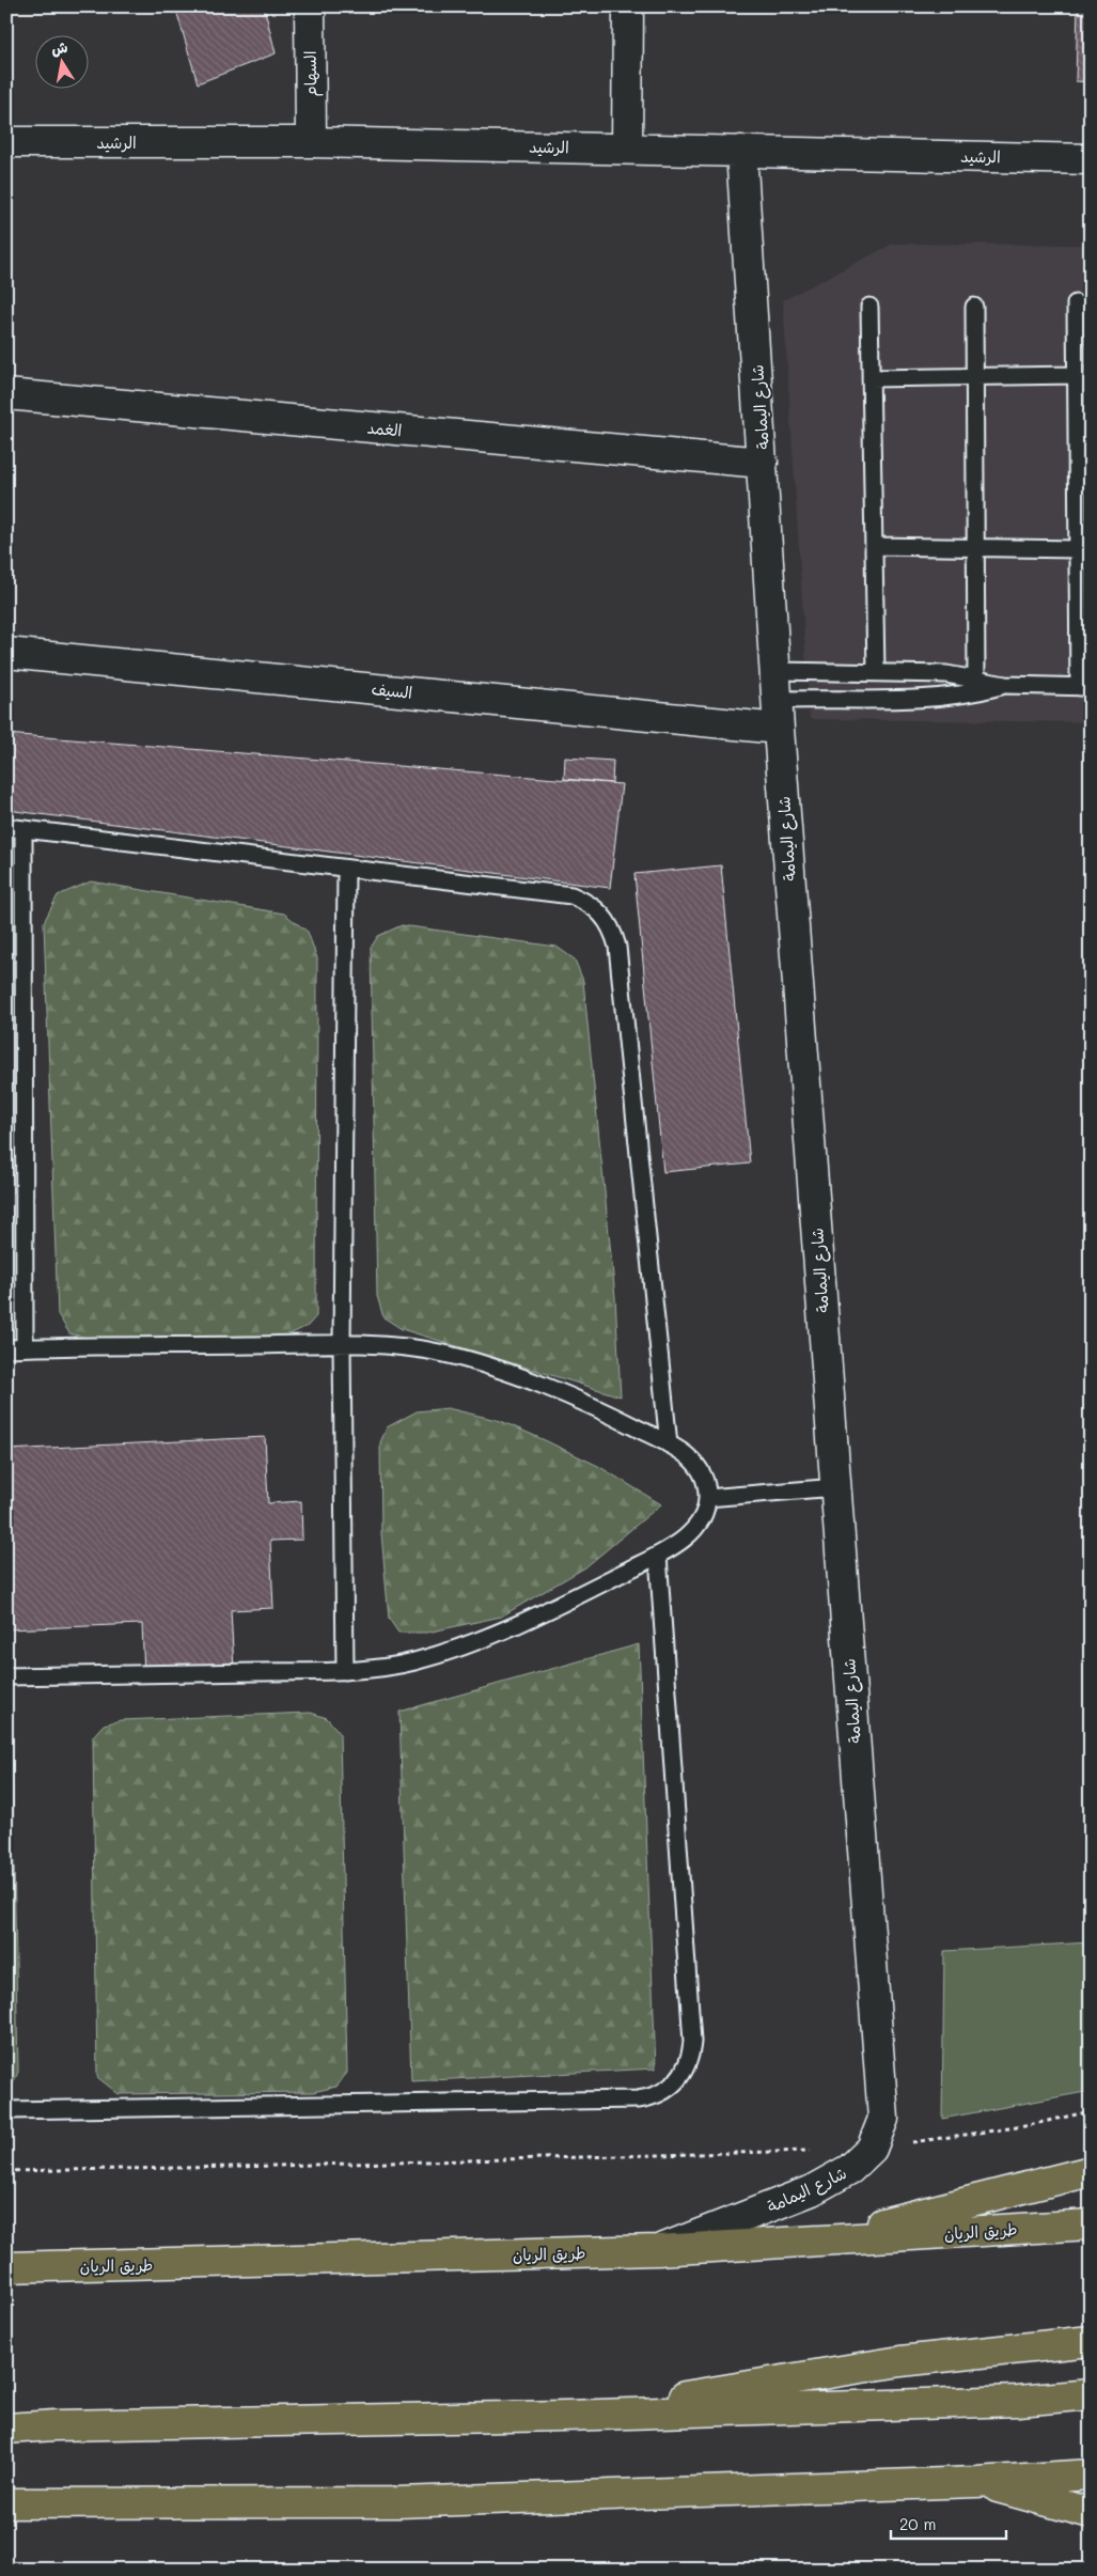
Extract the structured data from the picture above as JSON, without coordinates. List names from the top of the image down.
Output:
{
  "streets": {
    "highway": ["طريق الريان"],
    "street": [
      "السهام",
      "الرشيد",
      "شارع اليمامة",
      "الغمد",
      "السيف"
    ]
  },
  "crossings": [
    ["السهام", "الرشيد"],
    ["الرشيد", "شارع اليمامة"],
    ["شارع اليمامة", "الغمد"],
    ["شارع اليمامة", "السيف"],
    ["شارع اليمامة", "طريق الريان"]
  ],
  "scale_bar": "20 m",
  "north": "top"
}
